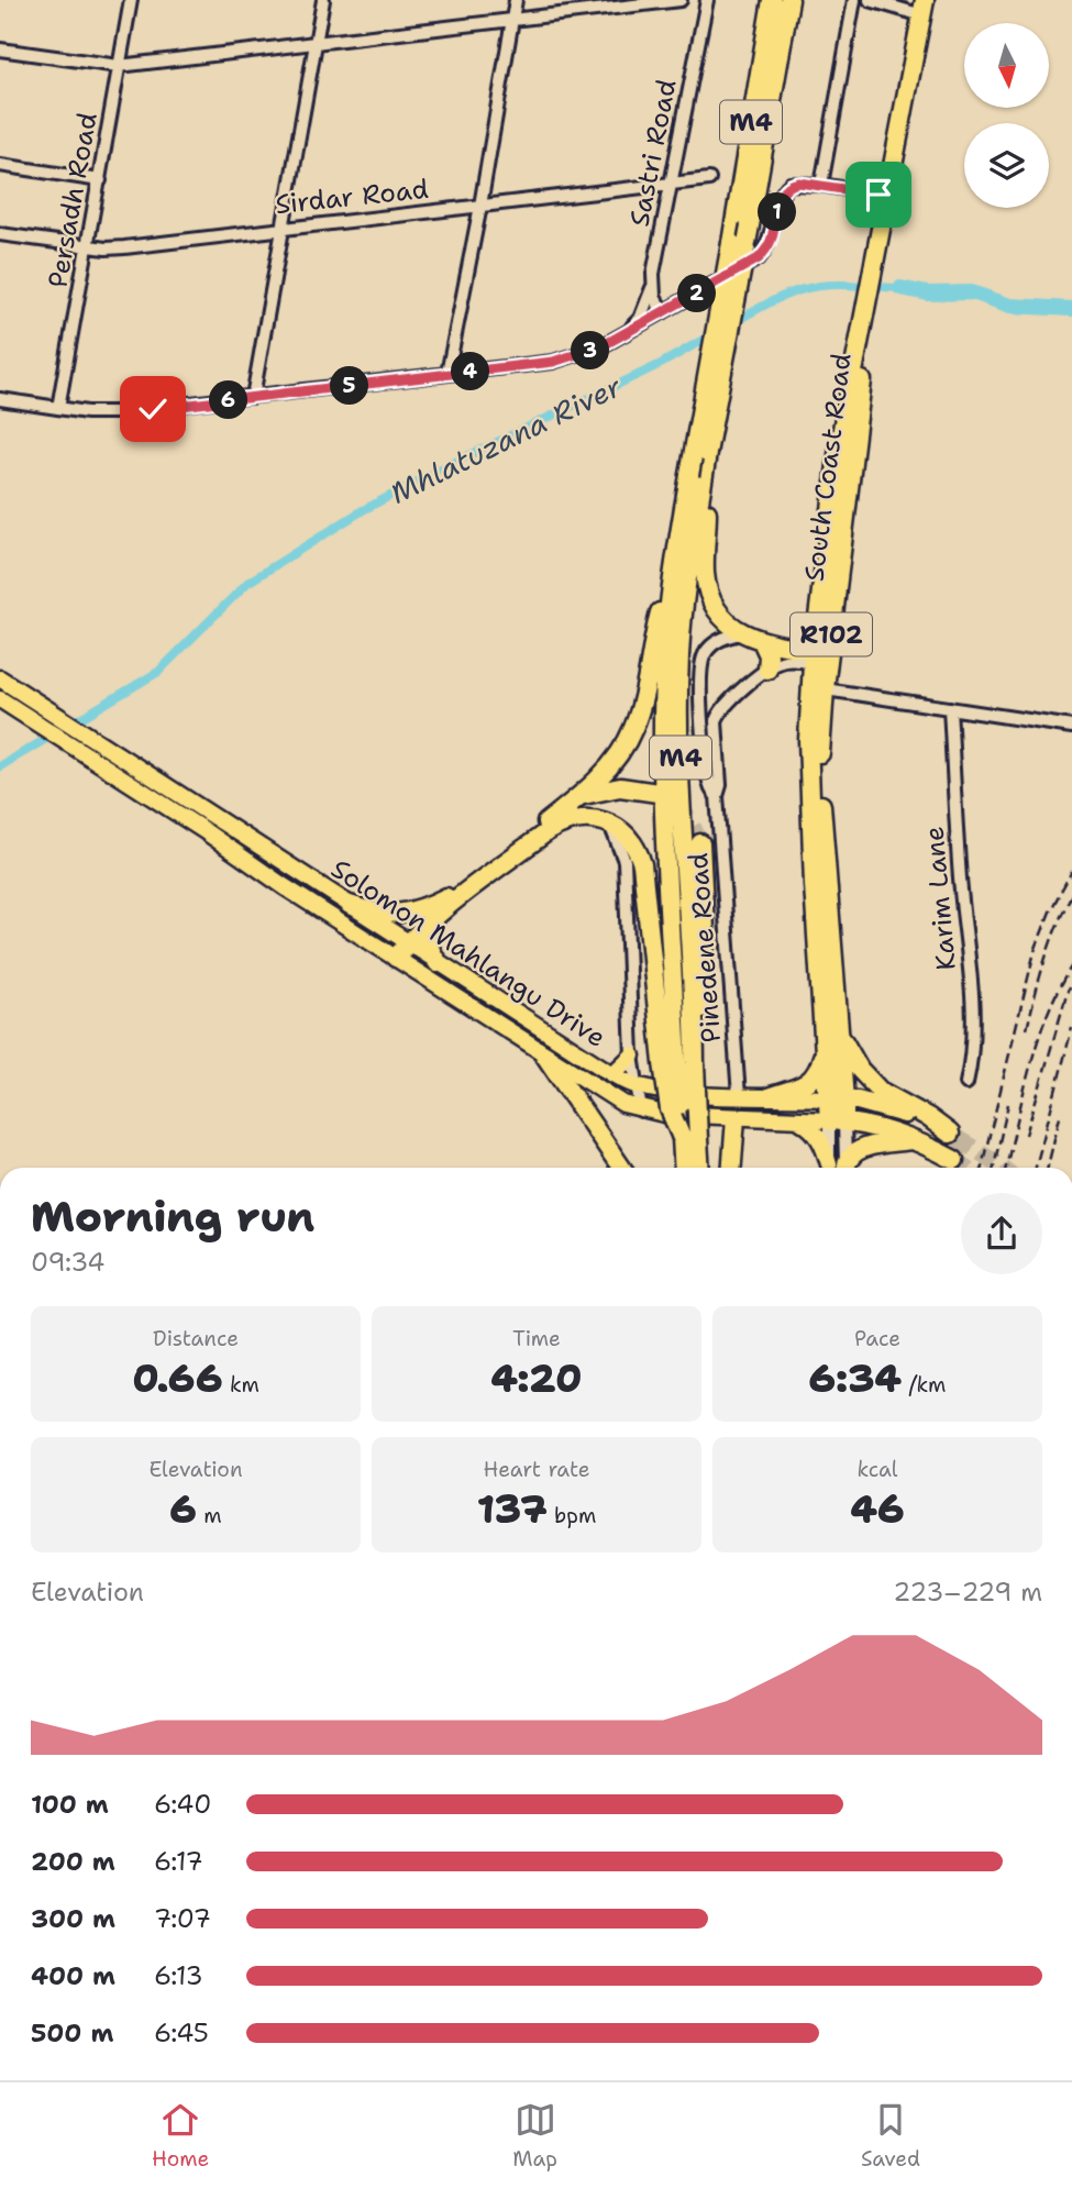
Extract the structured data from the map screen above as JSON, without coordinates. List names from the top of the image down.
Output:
{
  "streets": {
    "highway": [
      "M4",
      "South Coast Road",
      "R102",
      "Solomon Mahlangu Drive"
    ],
    "street": [
      "Sastri Road",
      "Sirdar Road",
      "Persadh Road",
      "Karim Lane",
      "Pinedene Road"
    ]
  },
  "crossings": [
    ["Sastri Road", "Sirdar Road"],
    ["Sirdar Road", "Persadh Road"],
    ["South Coast Road", "Solomon Mahlangu Drive"],
    ["Pinedene Road", "Solomon Mahlangu Drive"]
  ],
  "water": ["Mhlatuzana River"],
  "north": "bottom",
  "page": {
    "pins": [
      "1",
      "2",
      "3",
      "4",
      "5",
      "6"
    ],
    "heading": ["Morning run", "09:34"],
    "stats": [
      ["Distance", "0.66 km"],
      ["Time", "4:20"],
      ["Pace", "6:34 /km"],
      ["Elevation", "6 m"],
      ["Heart rate", "137 bpm"],
      ["kcal", "46"]
    ],
    "chart": ["Elevation", "223–229 m"],
    "list": [
      {
        "name": "100 m",
        "note": "6:40"
      },
      {
        "name": "200 m",
        "note": "6:17"
      },
      {
        "name": "300 m",
        "note": "7:07"
      },
      {
        "name": "400 m",
        "note": "6:13"
      },
      {
        "name": "500 m",
        "note": "6:45"
      }
    ],
    "tabs": ["Home", "Map", "Saved"]
  }
}
